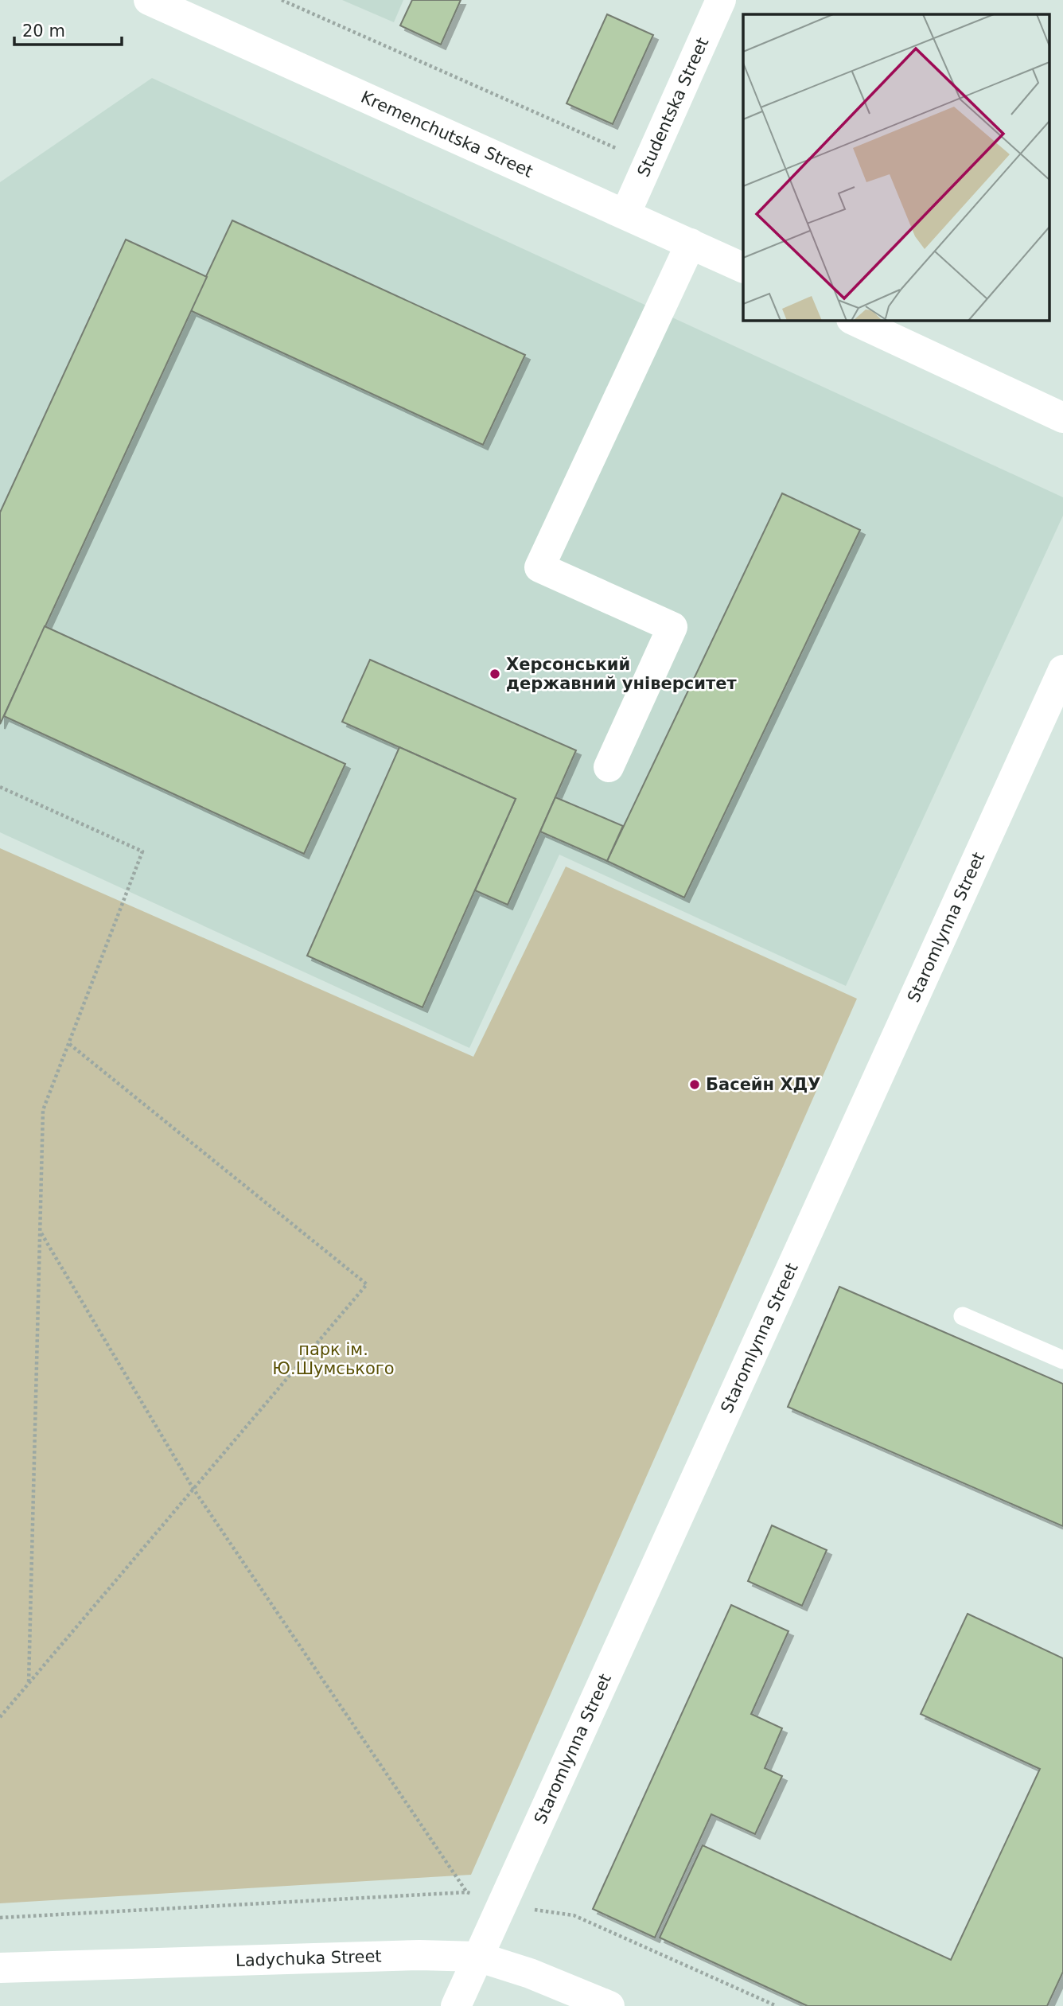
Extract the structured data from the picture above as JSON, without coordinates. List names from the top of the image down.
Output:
{
  "streets": {
    "street": [
      "Studentska Street",
      "Kremenchutska Street",
      "Staromlynna Street",
      "Ladychuka Street"
    ]
  },
  "crossings": [
    ["Studentska Street", "Kremenchutska Street"],
    ["Staromlynna Street", "Ladychuka Street"]
  ],
  "parks": ["парк ім. Ю.Шумського"],
  "places": ["Херсонський державний університет", "Басейн ХДУ"],
  "scale_bar": "20 m"
}
